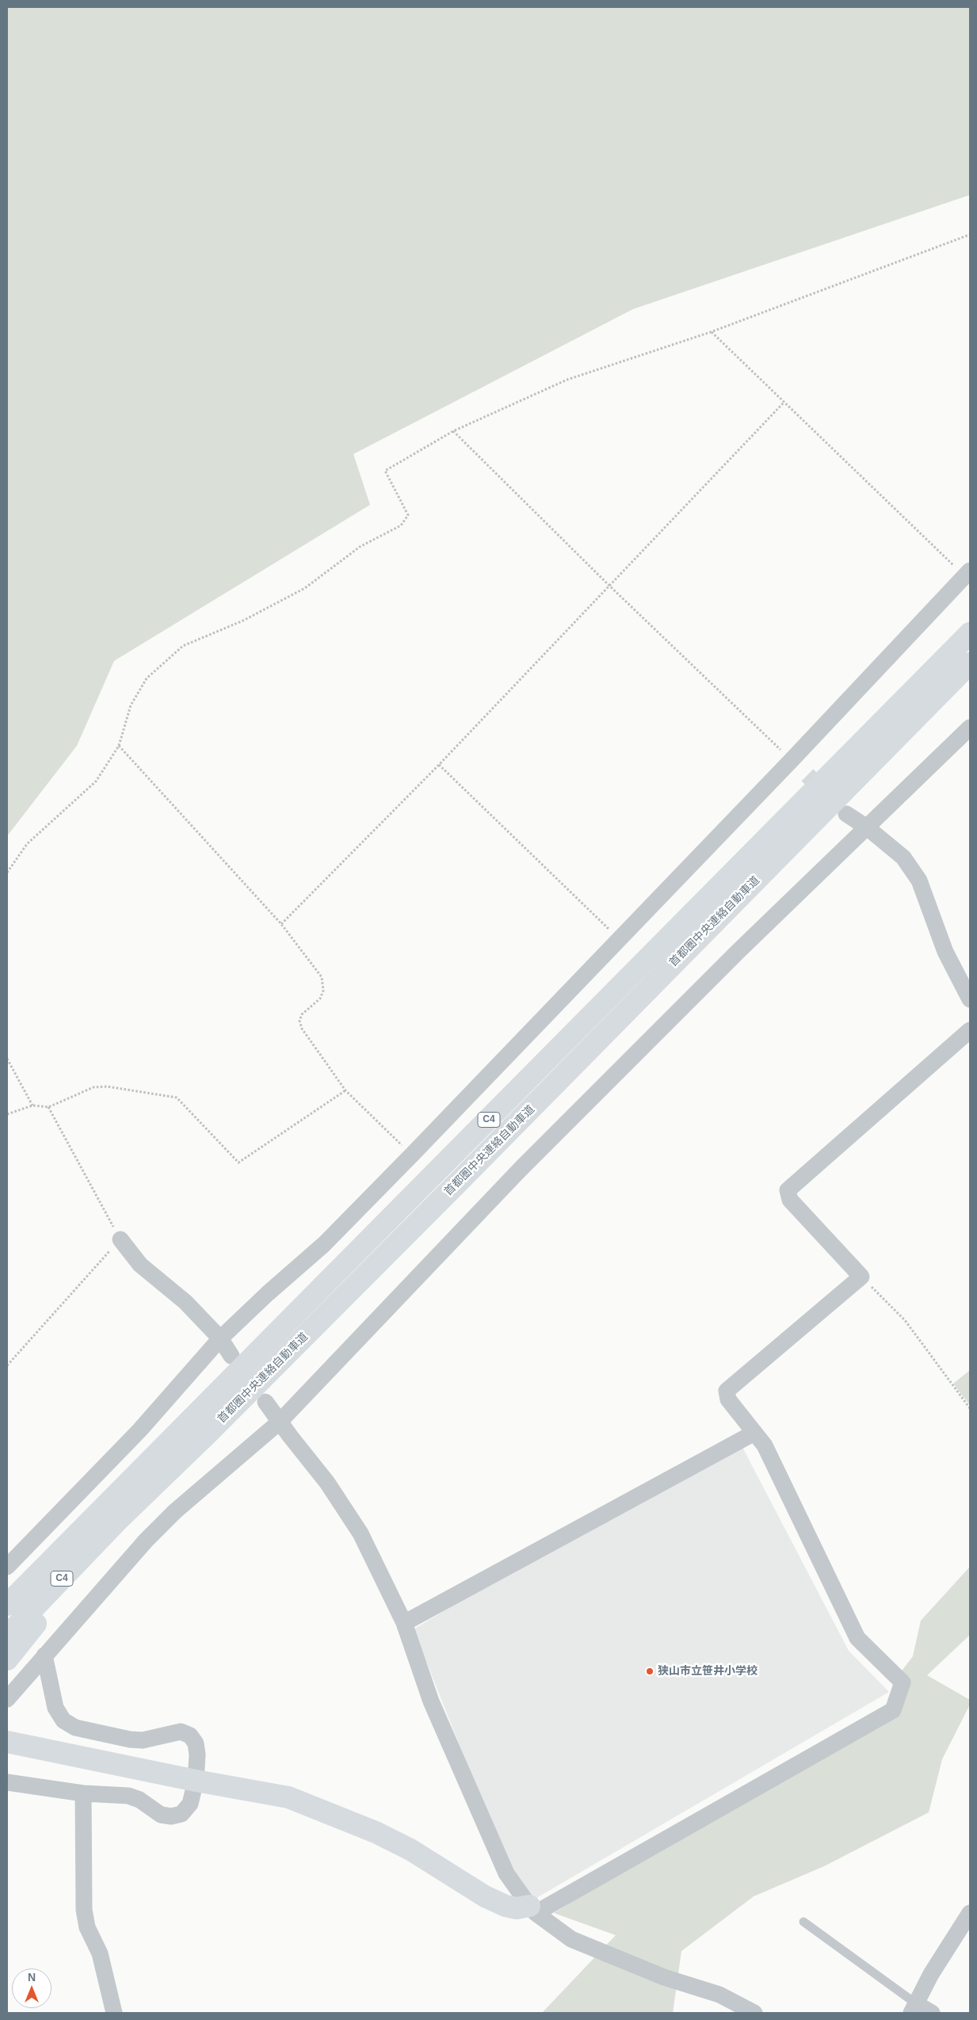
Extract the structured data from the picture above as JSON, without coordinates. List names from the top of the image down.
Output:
{
  "streets": {
    "main road": ["首都圏中央連絡自動車道", "C4"]
  },
  "places": ["狭山市立笹井小学校"],
  "north": "top"
}
